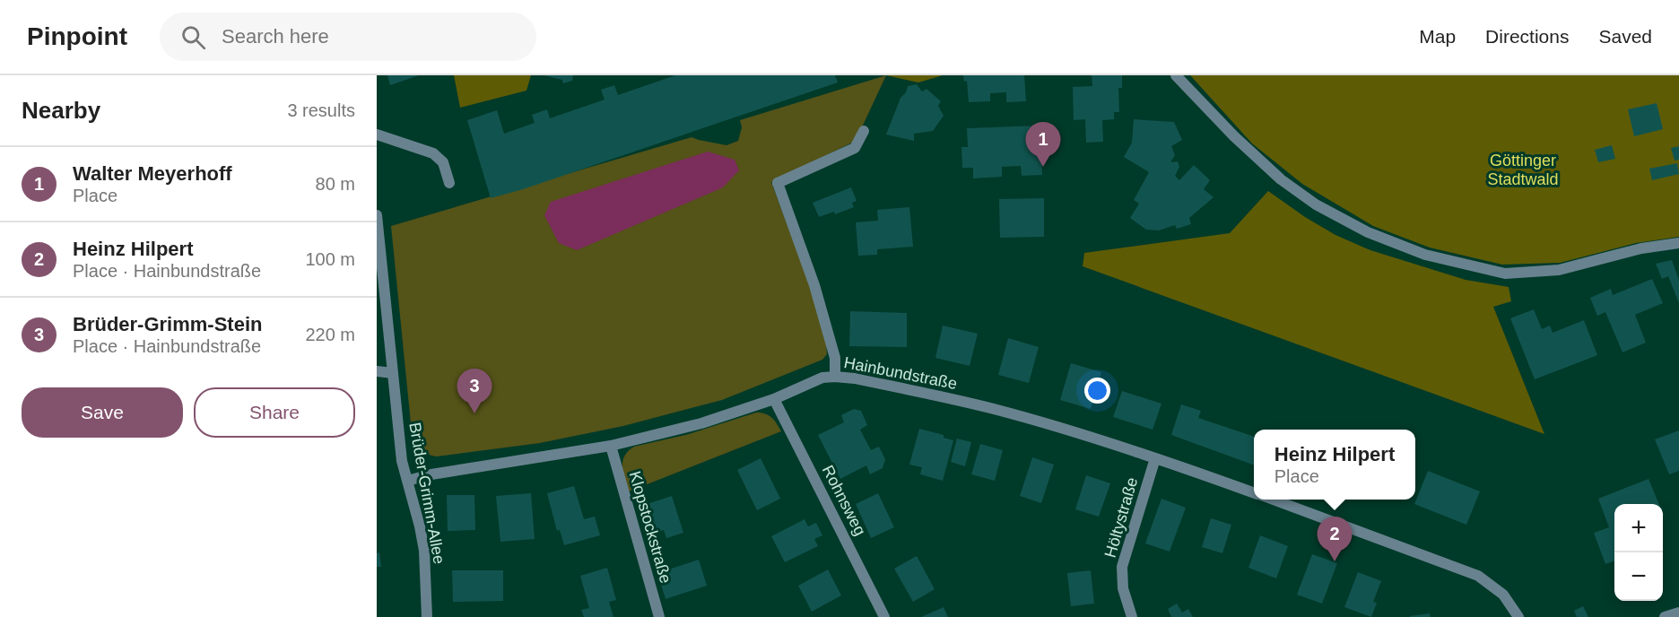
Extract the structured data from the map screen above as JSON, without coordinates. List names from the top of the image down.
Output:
{
  "streets": {
    "street": [
      "Hainbundstraße",
      "Brüder-Grimm-Allee",
      "Rohnsweg",
      "Höltystraße",
      "Klopstockstraße"
    ]
  },
  "crossings": [
    ["Hainbundstraße", "Brüder-Grimm-Allee"],
    ["Hainbundstraße", "Rohnsweg"],
    ["Hainbundstraße", "Höltystraße"],
    ["Hainbundstraße", "Klopstockstraße"]
  ],
  "parks": ["Göttinger Stadtwald"],
  "page": {
    "header": "Pinpoint",
    "search": "Search here",
    "nav": ["Map", "Directions", "Saved"],
    "heading": ["Nearby", "3 results"],
    "pins": ["1", "3", "2"],
    "list": [
      {
        "mark": "1",
        "name": "Walter Meyerhoff",
        "note": "Place",
        "value": "80 m"
      },
      {
        "mark": "2",
        "name": "Heinz Hilpert",
        "note": "Place · Hainbundstraße",
        "value": "100 m"
      },
      {
        "mark": "3",
        "name": "Brüder-Grimm-Stein",
        "note": "Place · Hainbundstraße",
        "value": "220 m"
      }
    ],
    "buttons": ["Save", "Share"],
    "popup": ["Heinz Hilpert", "Place"],
    "map_buttons": ["+", "−"]
  }
}
